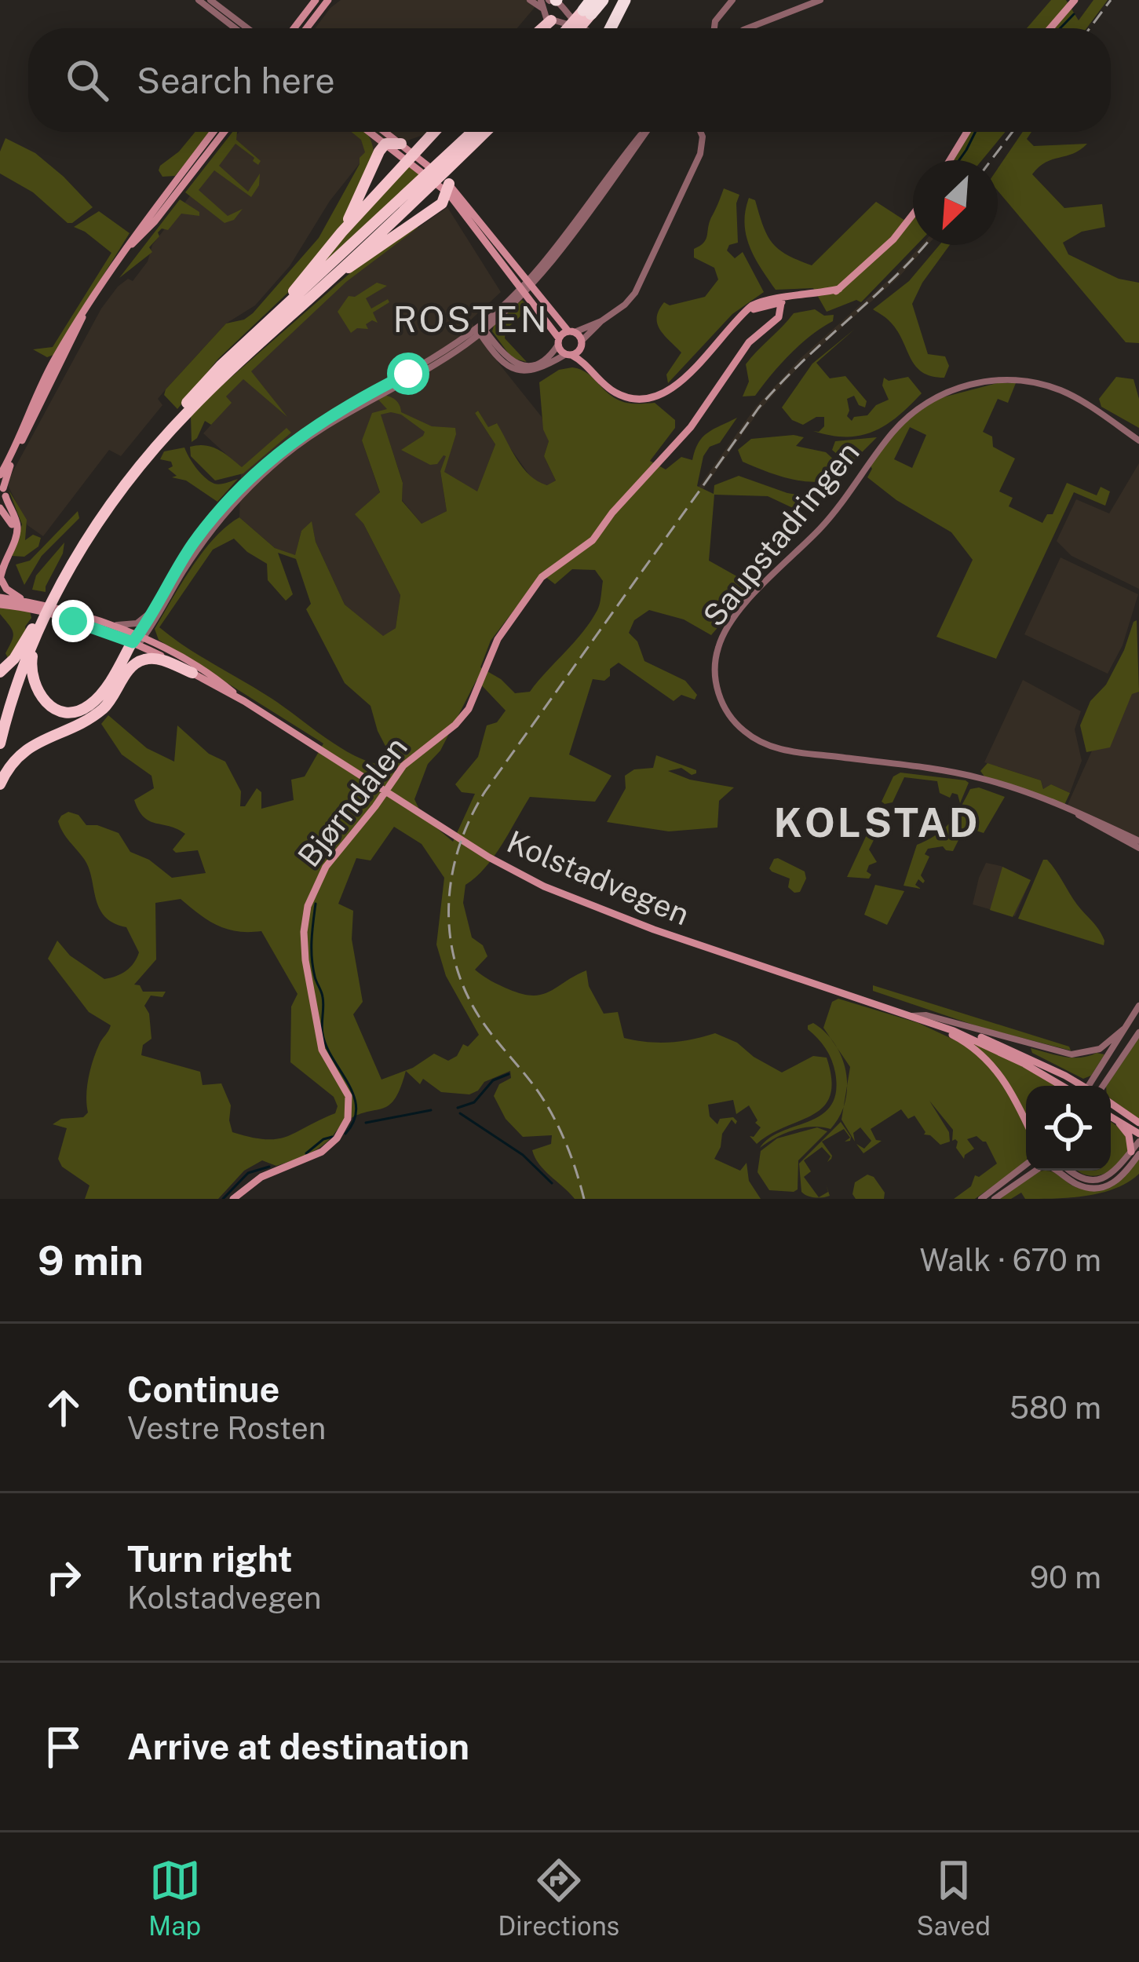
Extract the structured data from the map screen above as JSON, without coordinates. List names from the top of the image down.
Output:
{
  "streets": {
    "main road": ["Bjørndalen", "Kolstadvegen"],
    "street": ["Saupstadringen"]
  },
  "districts": ["ROSTEN", "KOLSTAD"],
  "north": "bottom left",
  "page": {
    "search": "Search here",
    "heading": ["9 min", "Walk · 670 m"],
    "list": [
      ["Continue", "Vestre Rosten", "580 m"],
      ["Turn right", "Kolstadvegen", "90 m"],
      "Arrive at destination"
    ],
    "nav": ["Map", "Directions", "Saved"]
  }
}
